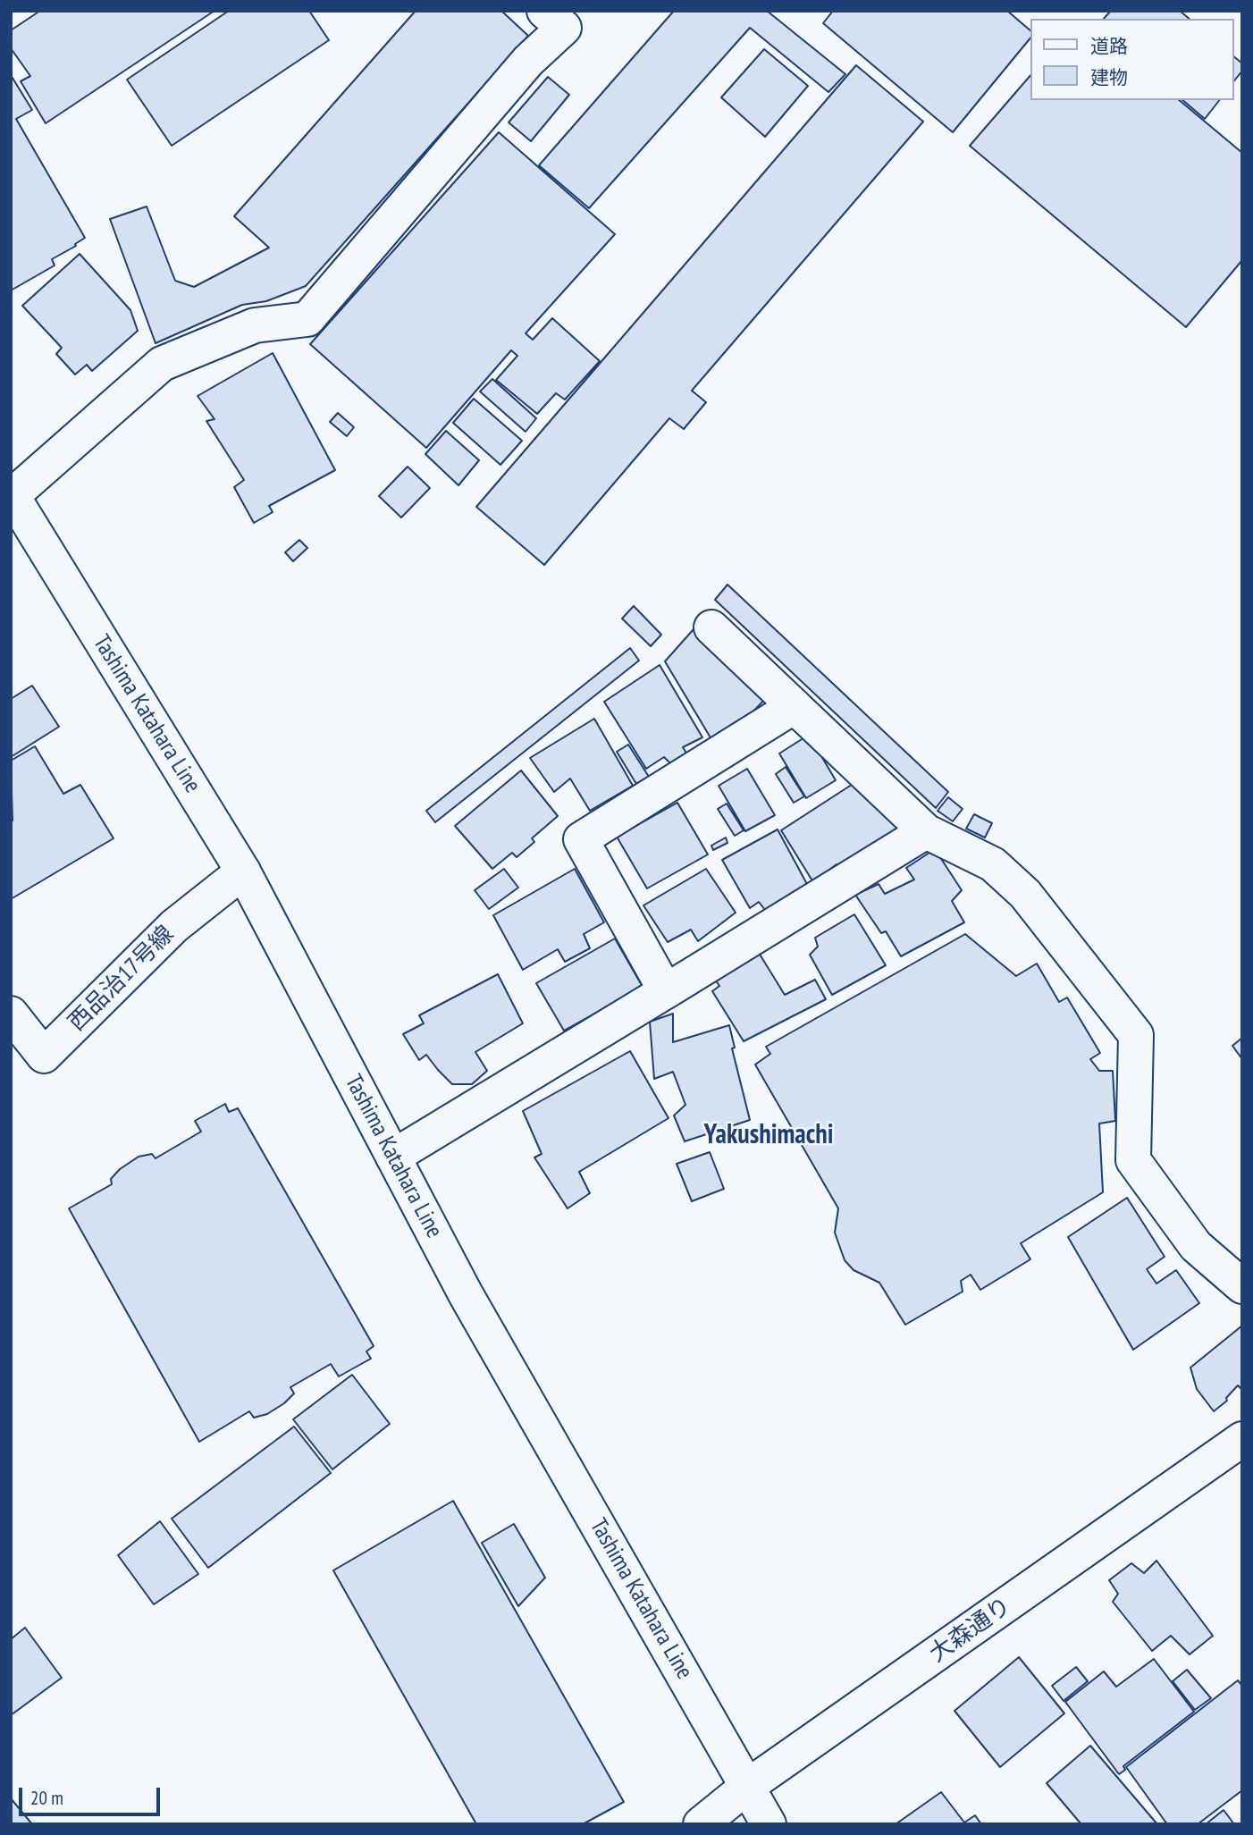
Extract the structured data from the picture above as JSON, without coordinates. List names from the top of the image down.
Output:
{
  "streets": {
    "street": ["Tashima Katahara Line", "西品治17号線", "大森通り"]
  },
  "crossings": [
    ["Tashima Katahara Line", "西品治17号線"],
    ["Tashima Katahara Line", "大森通り"]
  ],
  "districts": ["Yakushimachi"],
  "legend": ["道路", "建物"],
  "scale_bar": "20 m"
}
